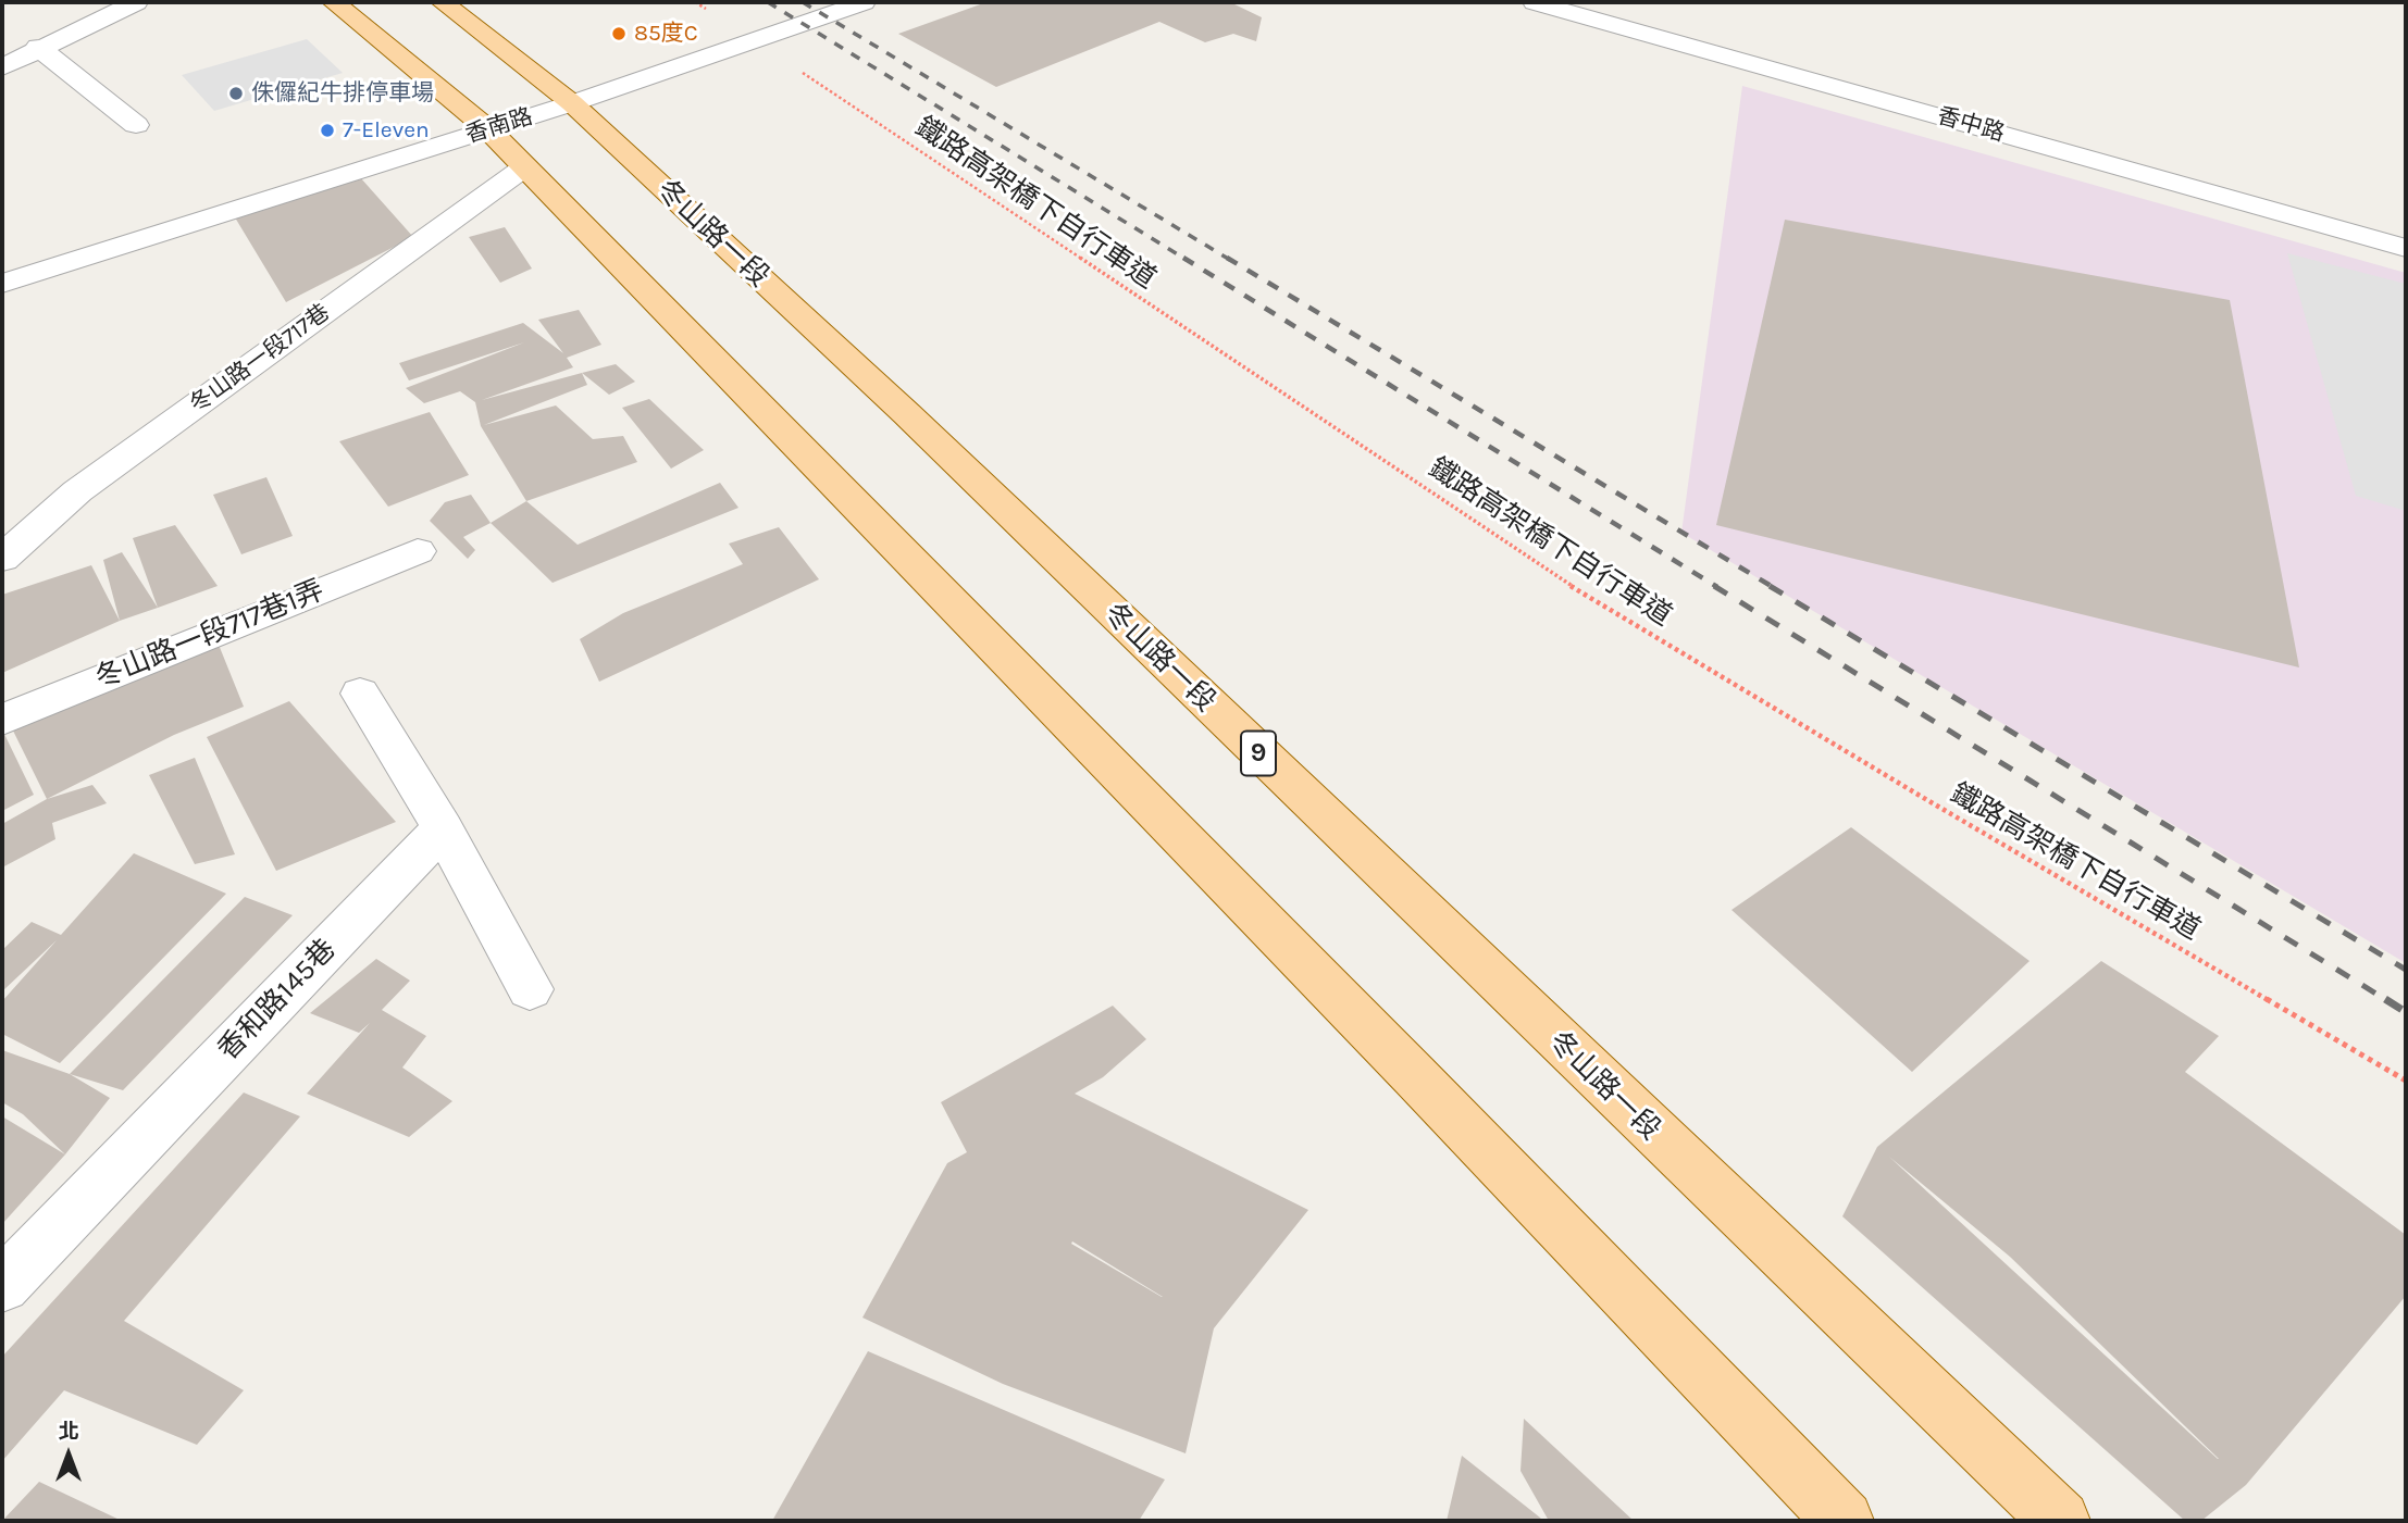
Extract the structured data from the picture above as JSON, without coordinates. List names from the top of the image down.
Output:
{
  "streets": {
    "main road": ["冬山路一段", "9"],
    "street": [
      "香中路",
      "香南路",
      "冬山路一段717巷",
      "冬山路一段717巷1弄",
      "香和路145巷"
    ],
    "path": ["鐵路高架橋下自行車道"]
  },
  "crossings": [
    ["香南路", "鐵路高架橋下自行車道"],
    ["香南路", "冬山路一段"]
  ],
  "places": ["85度C", "侏儸紀牛排停車場", "7-Eleven"],
  "north": "top"
}
